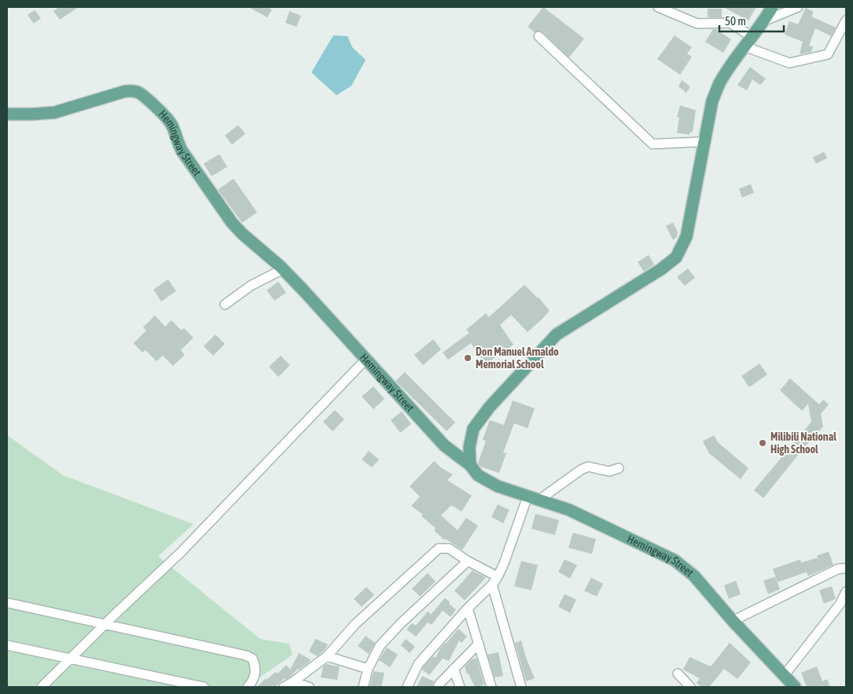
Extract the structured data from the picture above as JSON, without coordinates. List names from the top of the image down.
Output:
{
  "streets": {
    "main road": ["Hemingway Street"]
  },
  "places": ["Don Manuel Arnaldo Memorial School", "Milibili National High School"],
  "scale_bar": "50 m"
}
